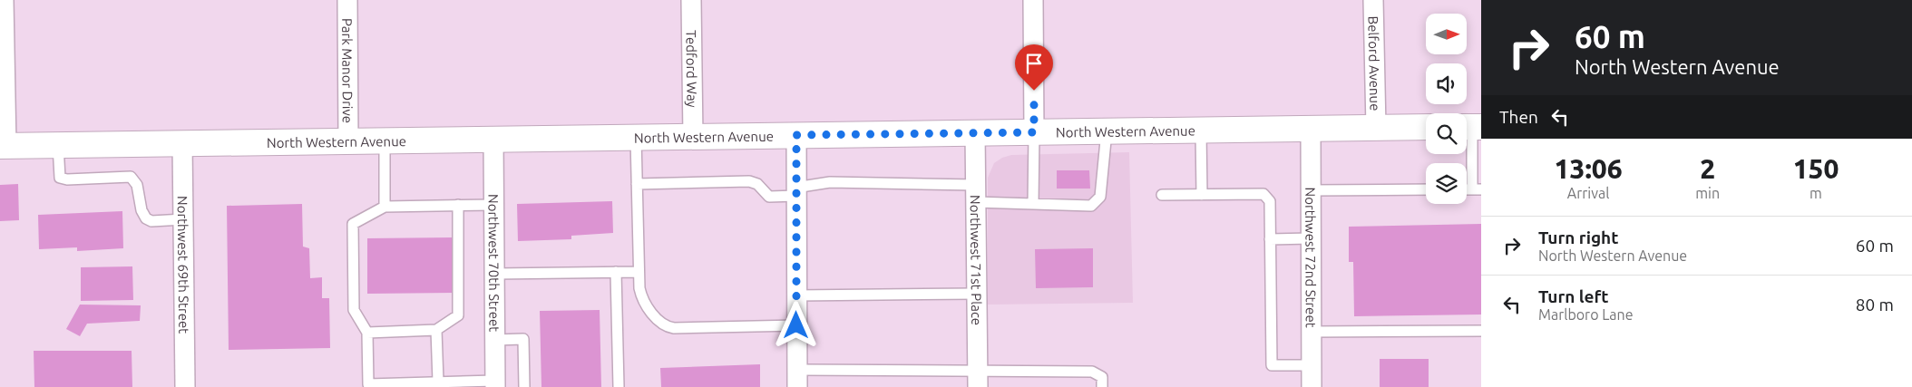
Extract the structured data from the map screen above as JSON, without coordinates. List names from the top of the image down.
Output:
{
  "streets": {
    "main road": ["North Western Avenue"],
    "street": [
      "Belford Avenue",
      "Tedford Way",
      "Park Manor Drive",
      "Northwest 72nd Street",
      "Northwest 71st Place",
      "Northwest 70th Street",
      "Northwest 69th Street"
    ]
  },
  "crossings": [
    ["Belford Avenue", "North Western Avenue"],
    ["Tedford Way", "North Western Avenue"],
    ["Park Manor Drive", "North Western Avenue"],
    ["North Western Avenue", "Northwest 72nd Street"],
    ["North Western Avenue", "Northwest 71st Place"],
    ["North Western Avenue", "Northwest 70th Street"],
    ["North Western Avenue", "Northwest 69th Street"]
  ],
  "north": "right",
  "page": {
    "turn": ["60 m", "North Western Avenue"],
    "then": "Then",
    "eta": [
      "13:06",
      "Arrival",
      "2",
      "min",
      "150",
      "m"
    ],
    "list": [
      {
        "name": "Turn right",
        "note": "North Western Avenue",
        "value": "60 m"
      },
      {
        "name": "Turn left",
        "note": "Marlboro Lane",
        "value": "80 m"
      }
    ]
  }
}
